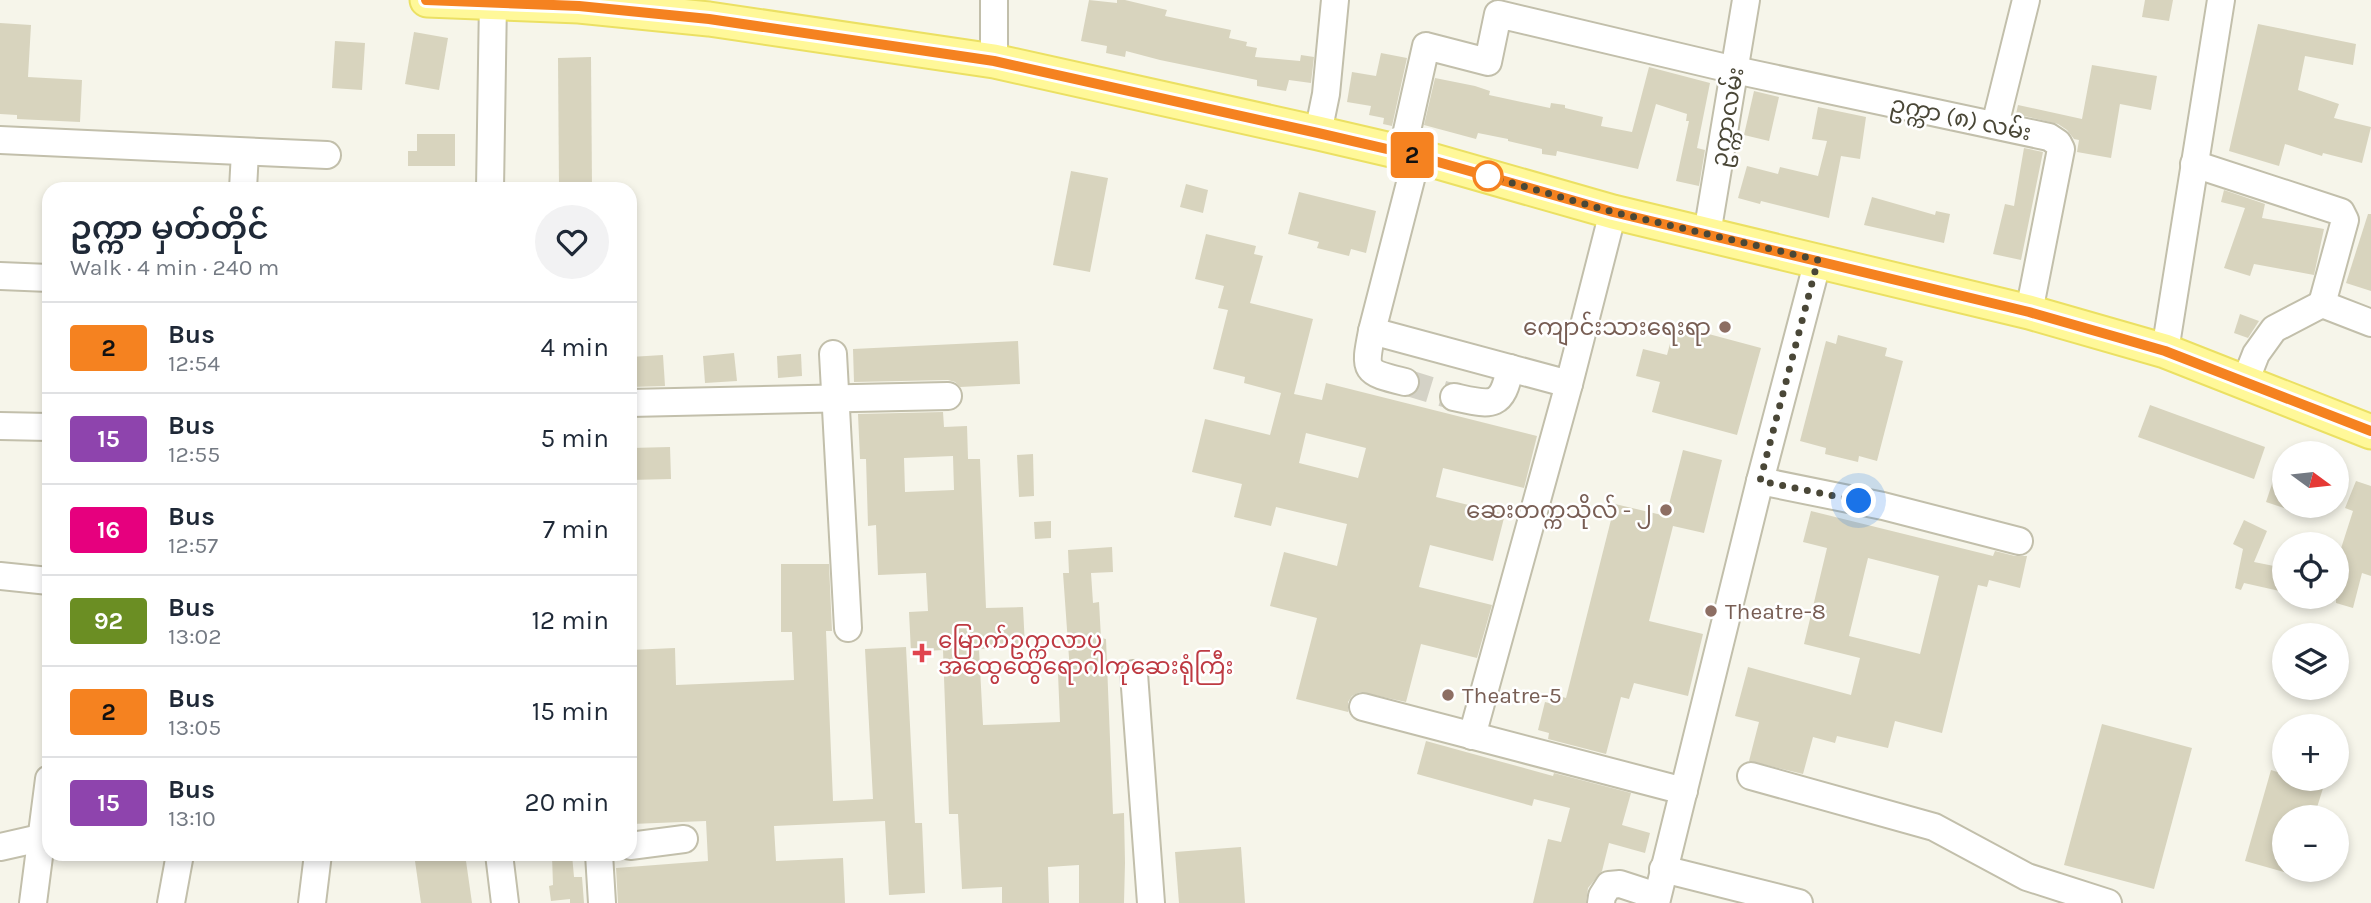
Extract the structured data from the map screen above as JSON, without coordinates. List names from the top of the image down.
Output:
{
  "streets": {
    "street": ["ဥက္ကာလမ်း", "ဥက္ကာ (၈) လမ်း"]
  },
  "crossings": [
    ["ဥက္ကာလမ်း", "ဥက္ကာ (၈) လမ်း"]
  ],
  "places": {
    "other": [
      "ကျောင်းသားရေးရာ",
      "ဆေးတက္ကသိုလ် - ၂",
      "Theatre-8",
      "Theatre-5"
    ],
    "health": ["မြောက်ဥက္ကလာပ အထွေထွေရောဂါကုဆေးရုံကြီး"]
  },
  "lines": ["bus line 2"],
  "north": "right",
  "page": {
    "on_map": "2",
    "heading": ["ဥက္ကာ မှတ်တိုင်", "Walk · 4 min · 240 m"],
    "list": [
      {
        "mark": "2",
        "name": "Bus",
        "note": "12:54",
        "value": "4 min"
      },
      {
        "mark": "15",
        "name": "Bus",
        "note": "12:55",
        "value": "5 min"
      },
      {
        "mark": "16",
        "name": "Bus",
        "note": "12:57",
        "value": "7 min"
      },
      {
        "mark": "92",
        "name": "Bus",
        "note": "13:02",
        "value": "12 min"
      },
      {
        "mark": "2",
        "name": "Bus",
        "note": "13:05",
        "value": "15 min"
      },
      {
        "mark": "15",
        "name": "Bus",
        "note": "13:10",
        "value": "20 min"
      }
    ],
    "map_buttons": ["+", "−"]
  }
}
